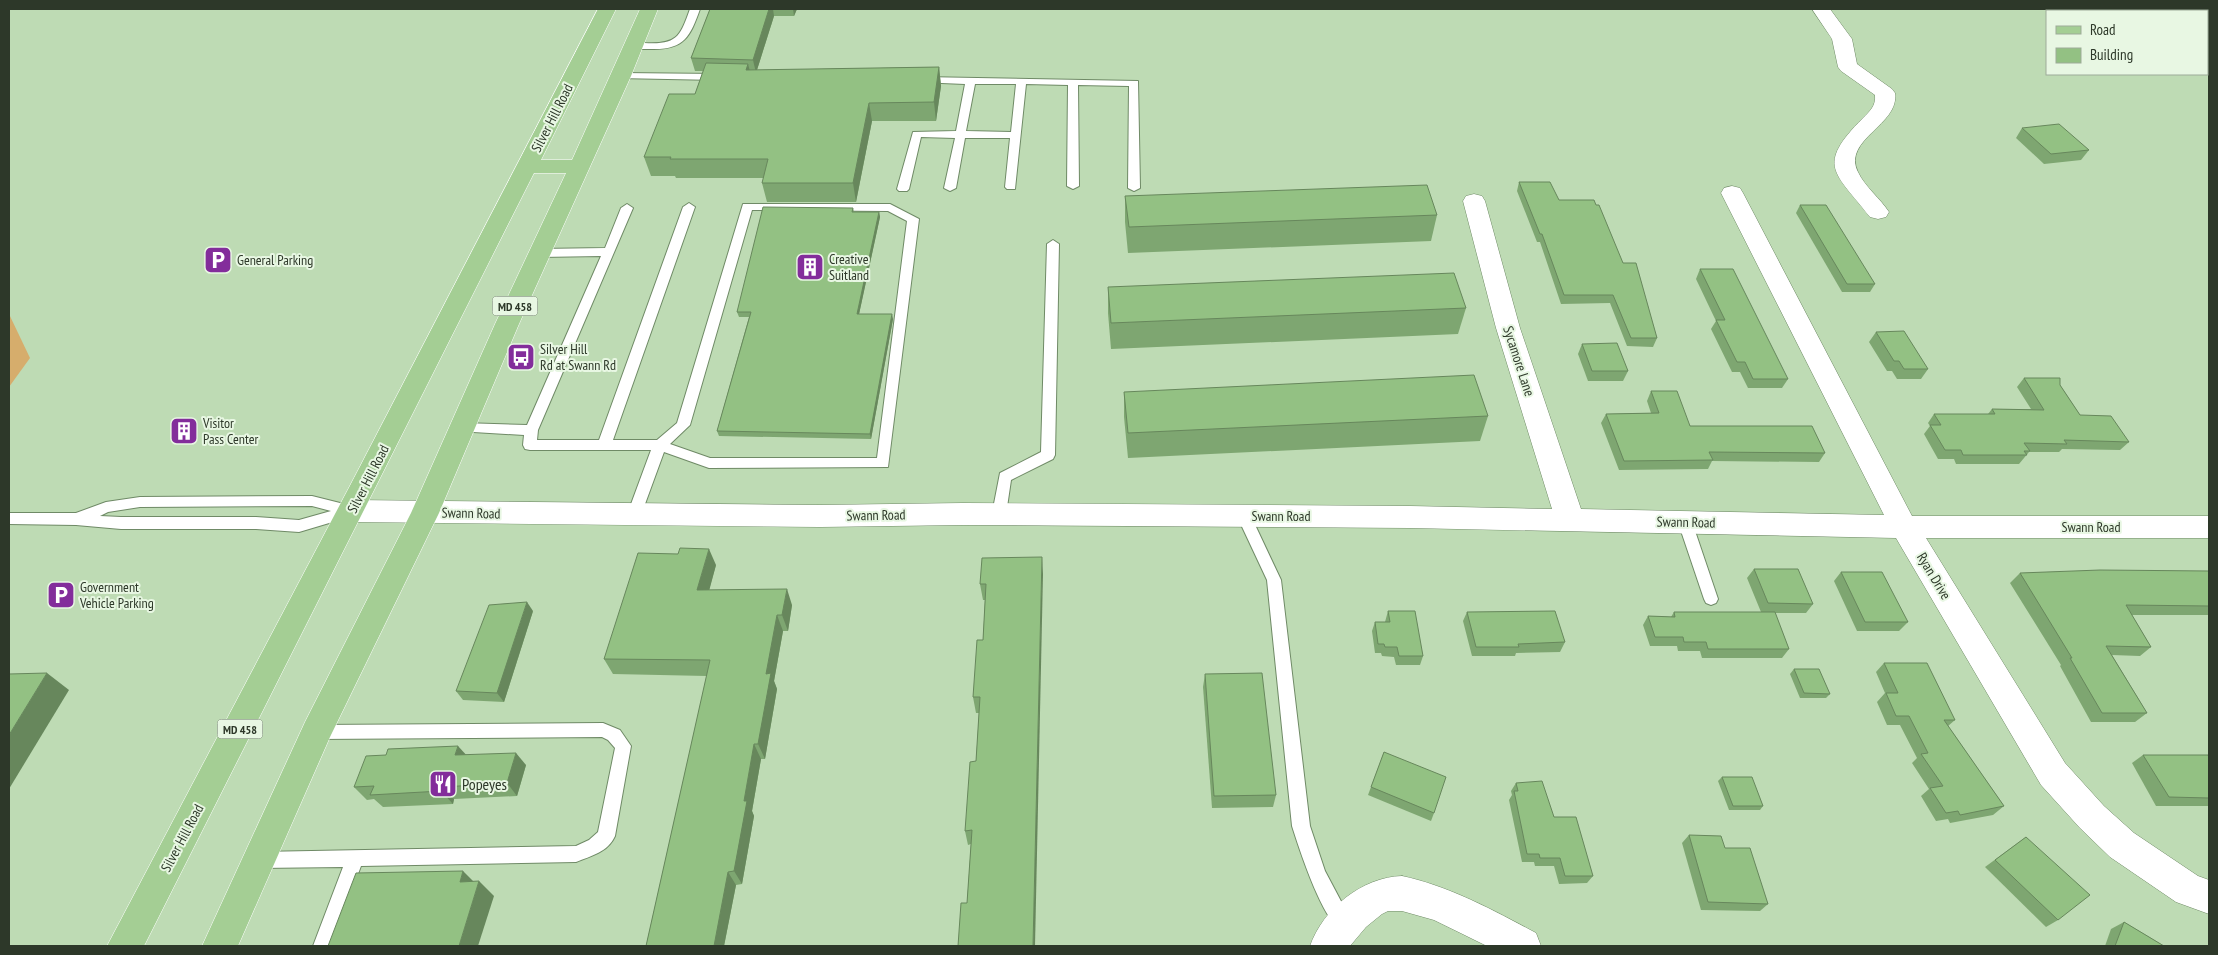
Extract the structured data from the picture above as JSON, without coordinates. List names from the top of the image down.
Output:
{
  "streets": {
    "main road": ["Silver Hill Road", "MD 458"],
    "street": ["Sycamore Lane", "Swann Road", "Ryan Drive"]
  },
  "crossings": [
    ["Silver Hill Road", "Swann Road"],
    ["MD 458", "Swann Road"],
    ["Sycamore Lane", "Swann Road"],
    ["Swann Road", "Ryan Drive"]
  ],
  "places": {
    "parking": ["General Parking", "Government Vehicle Parking"],
    "building": ["Creative Suitland", "Visitor Pass Center"],
    "bus stop": ["Silver Hill Rd at Swann Rd"],
    "restaurant": ["Popeyes"]
  },
  "legend": ["Road", "Building"]
}
